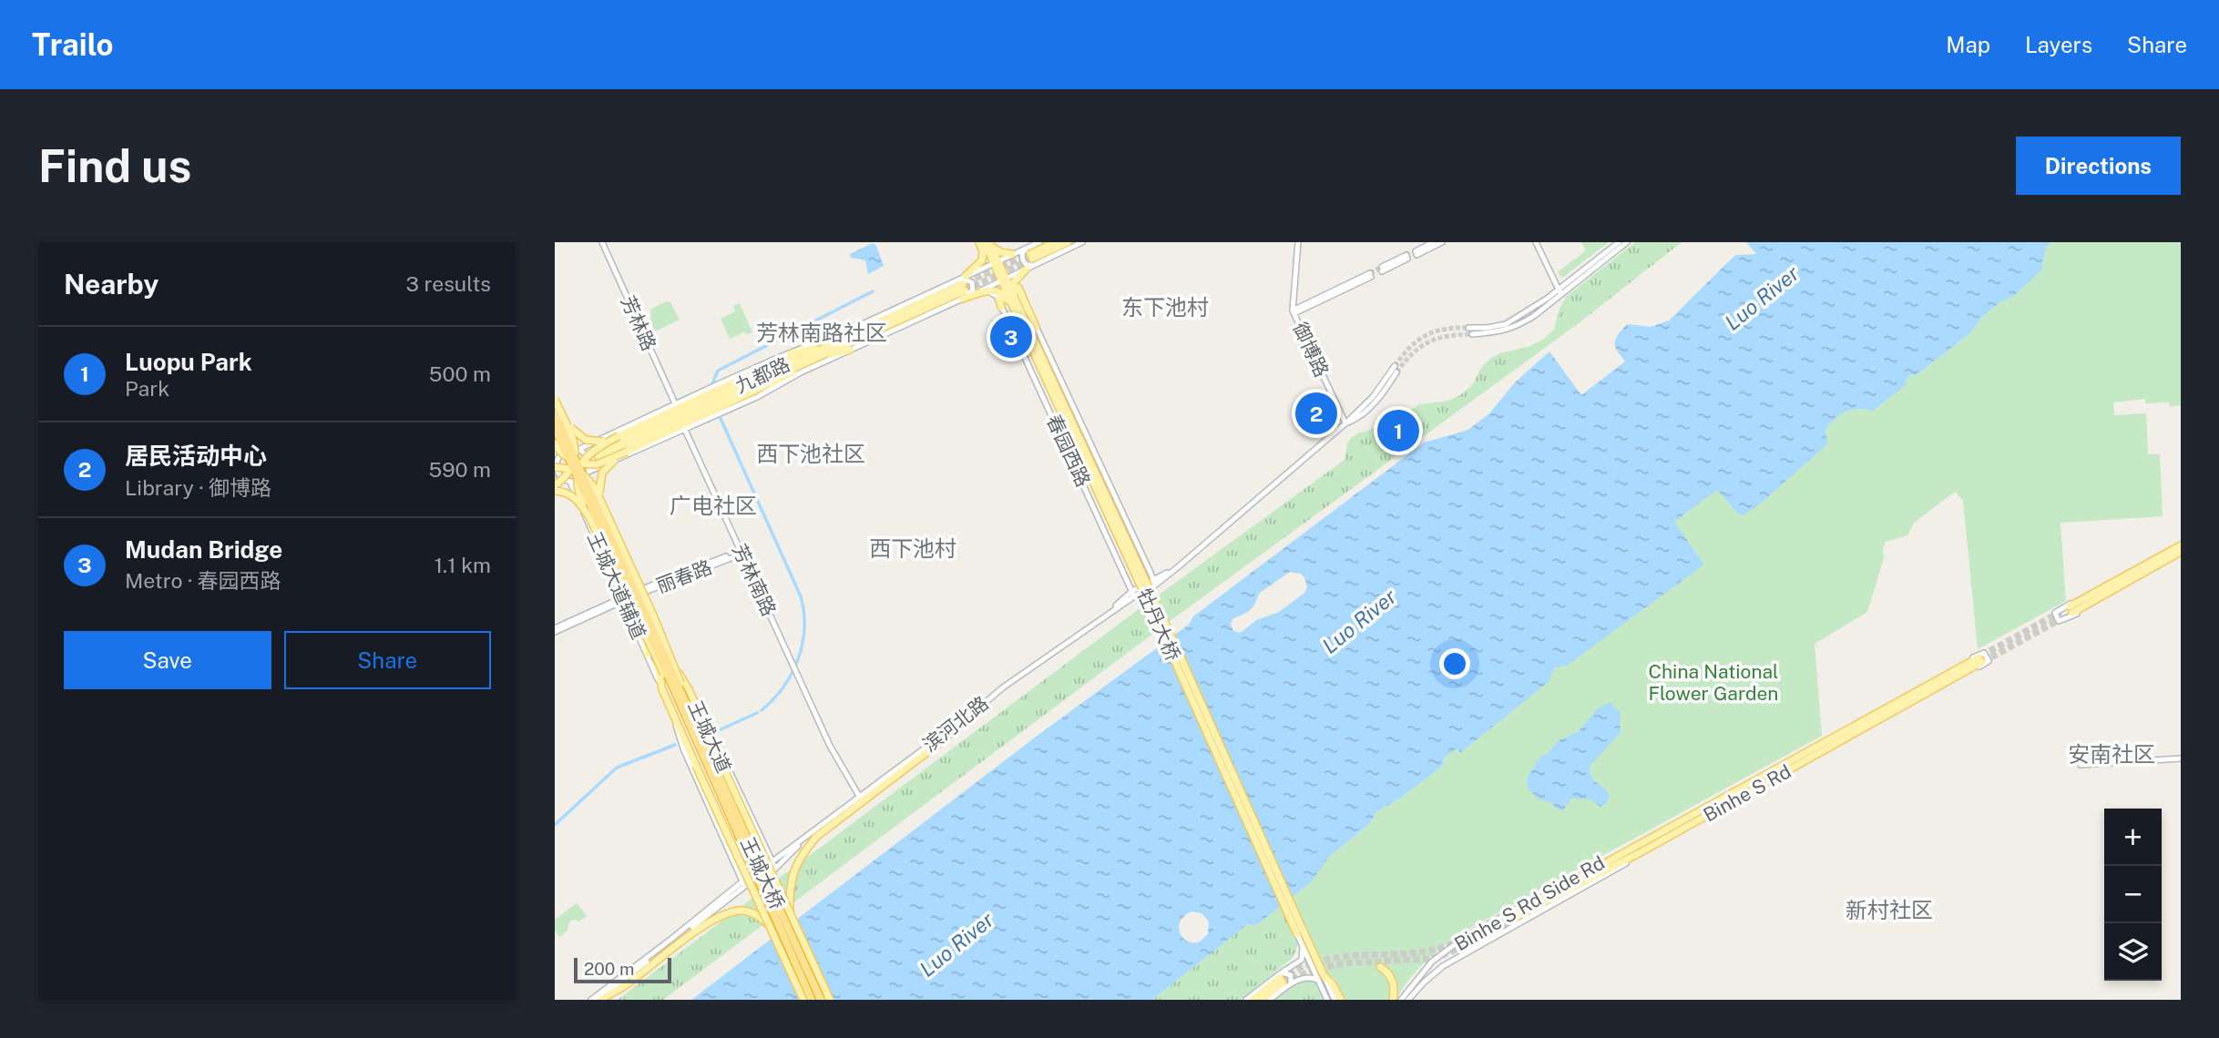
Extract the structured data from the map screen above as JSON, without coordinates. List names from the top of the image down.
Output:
{
  "streets": {
    "highway": ["王城大道", "王城大桥"],
    "main road": [
      "芳林路",
      "御博路",
      "九都路",
      "春园西路",
      "丽春路",
      "芳林南路",
      "王城大道辅道",
      "牡丹大桥",
      "滨河北路",
      "Binhe S Rd",
      "Binhe S Rd Side Rd"
    ]
  },
  "crossings": [
    ["芳林路", "九都路"],
    ["御博路", "滨河北路"],
    ["九都路", "芳林南路"],
    ["九都路", "王城大道辅道"],
    ["九都路", "牡丹大桥"],
    ["九都路", "王城大道"],
    ["春园西路", "滨河北路"],
    ["丽春路", "芳林南路"],
    ["丽春路", "王城大道辅道"],
    ["丽春路", "王城大道"],
    ["芳林南路", "滨河北路"],
    ["王城大道辅道", "王城大道"],
    ["王城大道", "王城大桥"],
    ["Binhe S Rd", "Binhe S Rd Side Rd"]
  ],
  "districts": [
    "东下池村",
    "芳林南路社区",
    "西下池社区",
    "广电社区",
    "西下池村",
    "安南社区",
    "新村社区"
  ],
  "water": ["Luo River"],
  "parks": ["China National Flower Garden"],
  "scale_bar": "200 m",
  "page": {
    "header": "Trailo",
    "nav": ["Map", "Layers", "Share"],
    "buttons": [
      "Directions",
      ["Save", "Share"]
    ],
    "title": "Find us",
    "heading": ["Nearby", "3 results"],
    "pins": ["3", "2", "1"],
    "list": [
      {
        "mark": "1",
        "name": "Luopu Park",
        "note": "Park",
        "value": "500 m"
      },
      {
        "mark": "2",
        "name": "居民活动中心",
        "note": "Library · 御博路",
        "value": "590 m"
      },
      {
        "mark": "3",
        "name": "Mudan Bridge",
        "note": "Metro · 春园西路",
        "value": "1.1 km"
      }
    ],
    "map_buttons": ["+", "−"],
    "scale": "200 m"
  }
}
